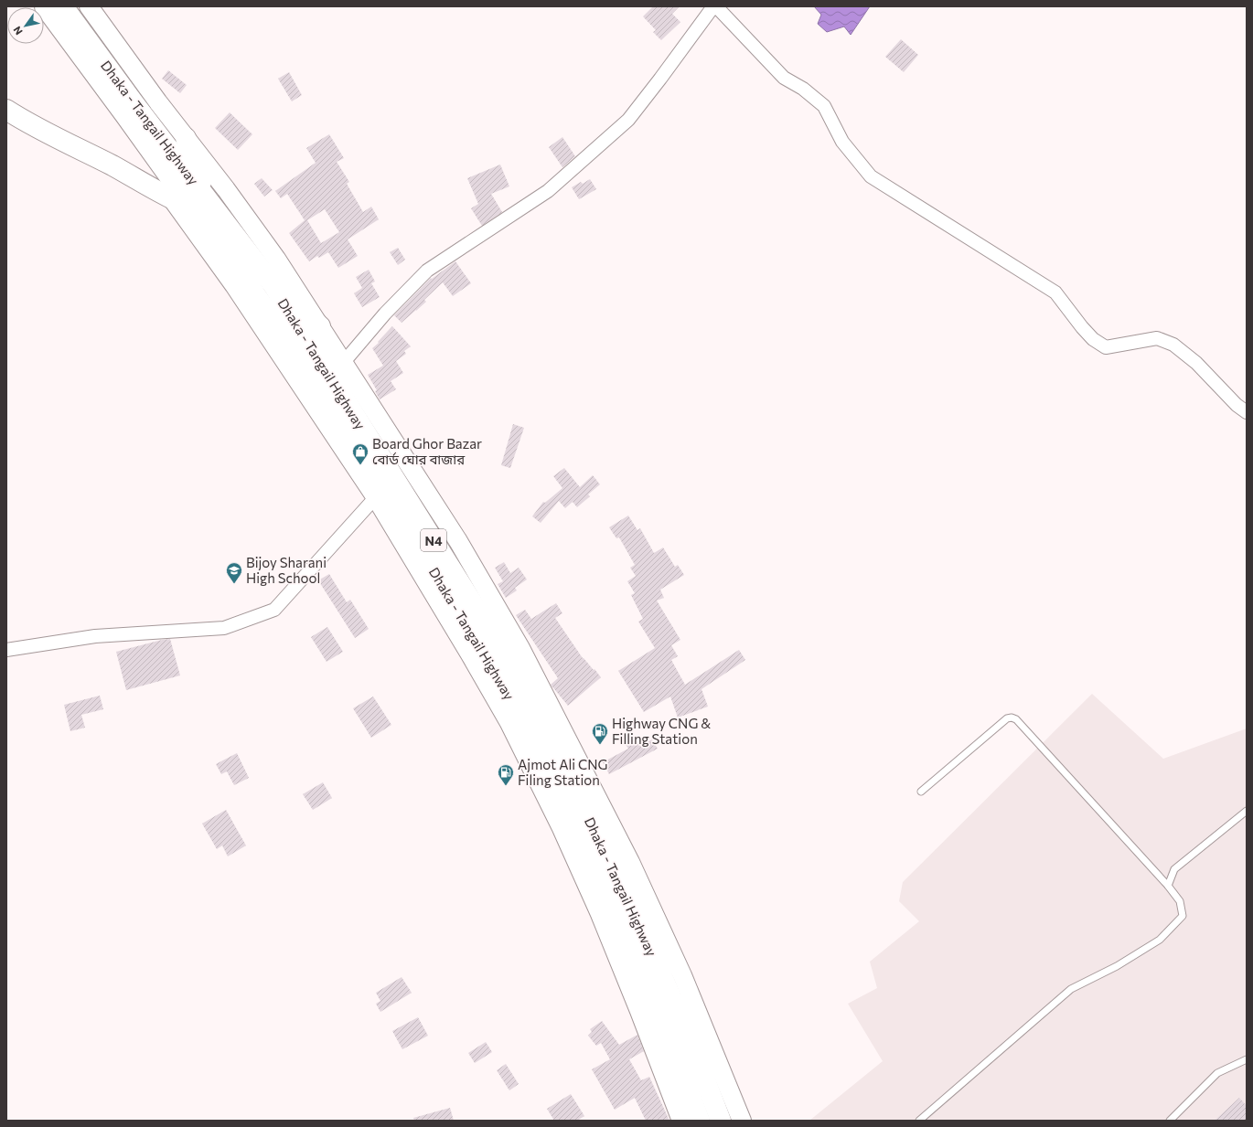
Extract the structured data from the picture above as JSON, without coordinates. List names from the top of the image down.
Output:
{
  "streets": {
    "highway": ["Dhaka - Tangail Highway", "N4"]
  },
  "places": {
    "shop": ["Board Ghor Bazar বোর্ড ঘোর বাজার"],
    "school or university": ["Bijoy Sharani High School"],
    "fuel station": ["Highway CNG & Filling Station", "Ajmot Ali CNG Filing Station"]
  },
  "north": "bottom left"
}
